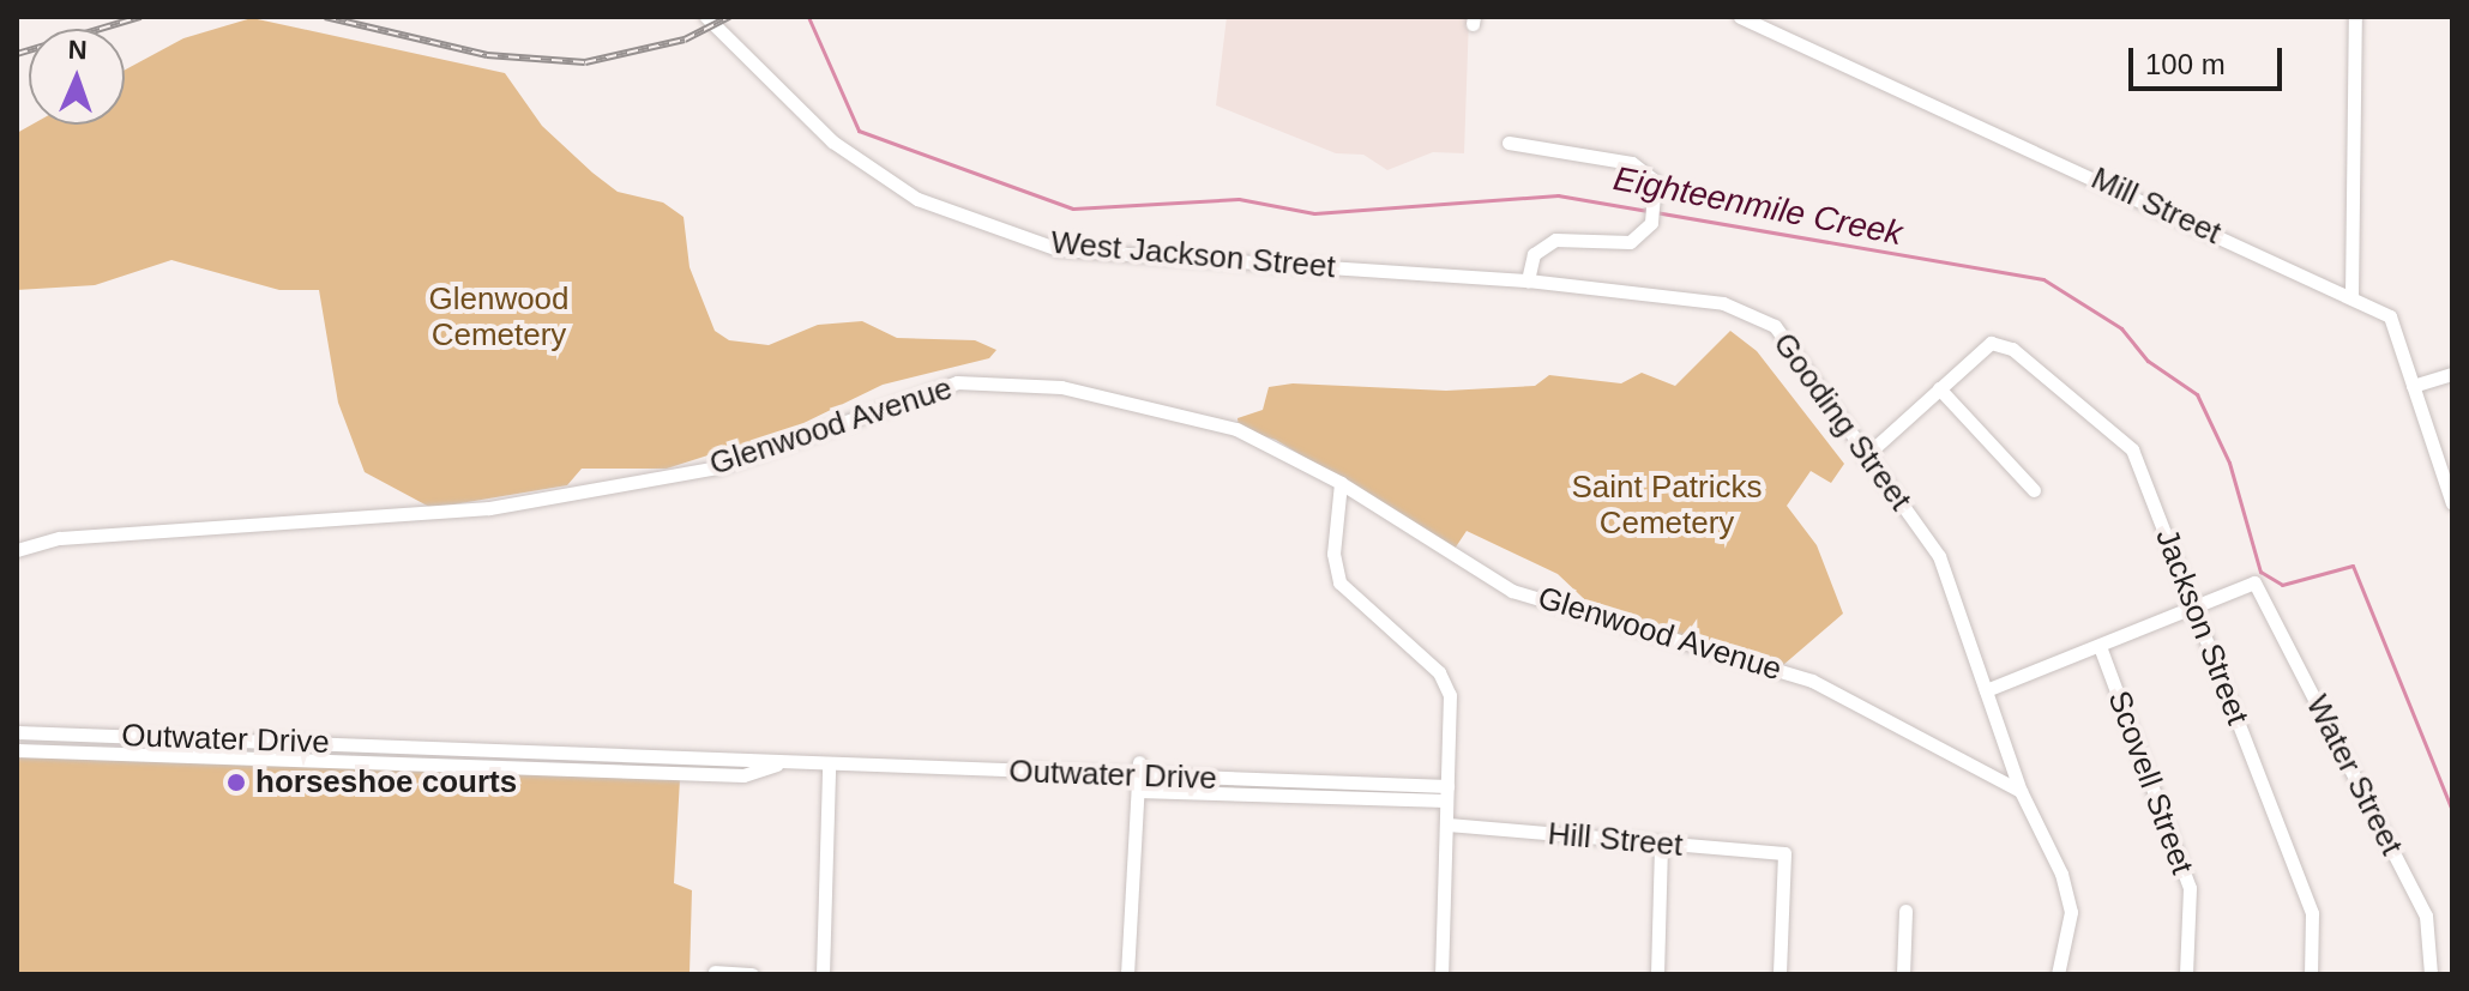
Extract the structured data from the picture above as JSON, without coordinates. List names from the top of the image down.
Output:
{
  "streets": {
    "street": [
      "Mill Street",
      "West Jackson Street",
      "Gooding Street",
      "Glenwood Avenue",
      "Jackson Street",
      "Outwater Drive",
      "Water Street",
      "Scovell Street",
      "Hill Street"
    ]
  },
  "crossings": [
    ["West Jackson Street", "Gooding Street"],
    ["Gooding Street", "Glenwood Avenue"],
    ["Jackson Street", "Water Street"]
  ],
  "water": ["Eighteenmile Creek"],
  "parks": ["Glenwood Cemetery", "Saint Patricks Cemetery"],
  "places": ["horseshoe courts"],
  "scale_bar": "100 m",
  "north": "top"
}
